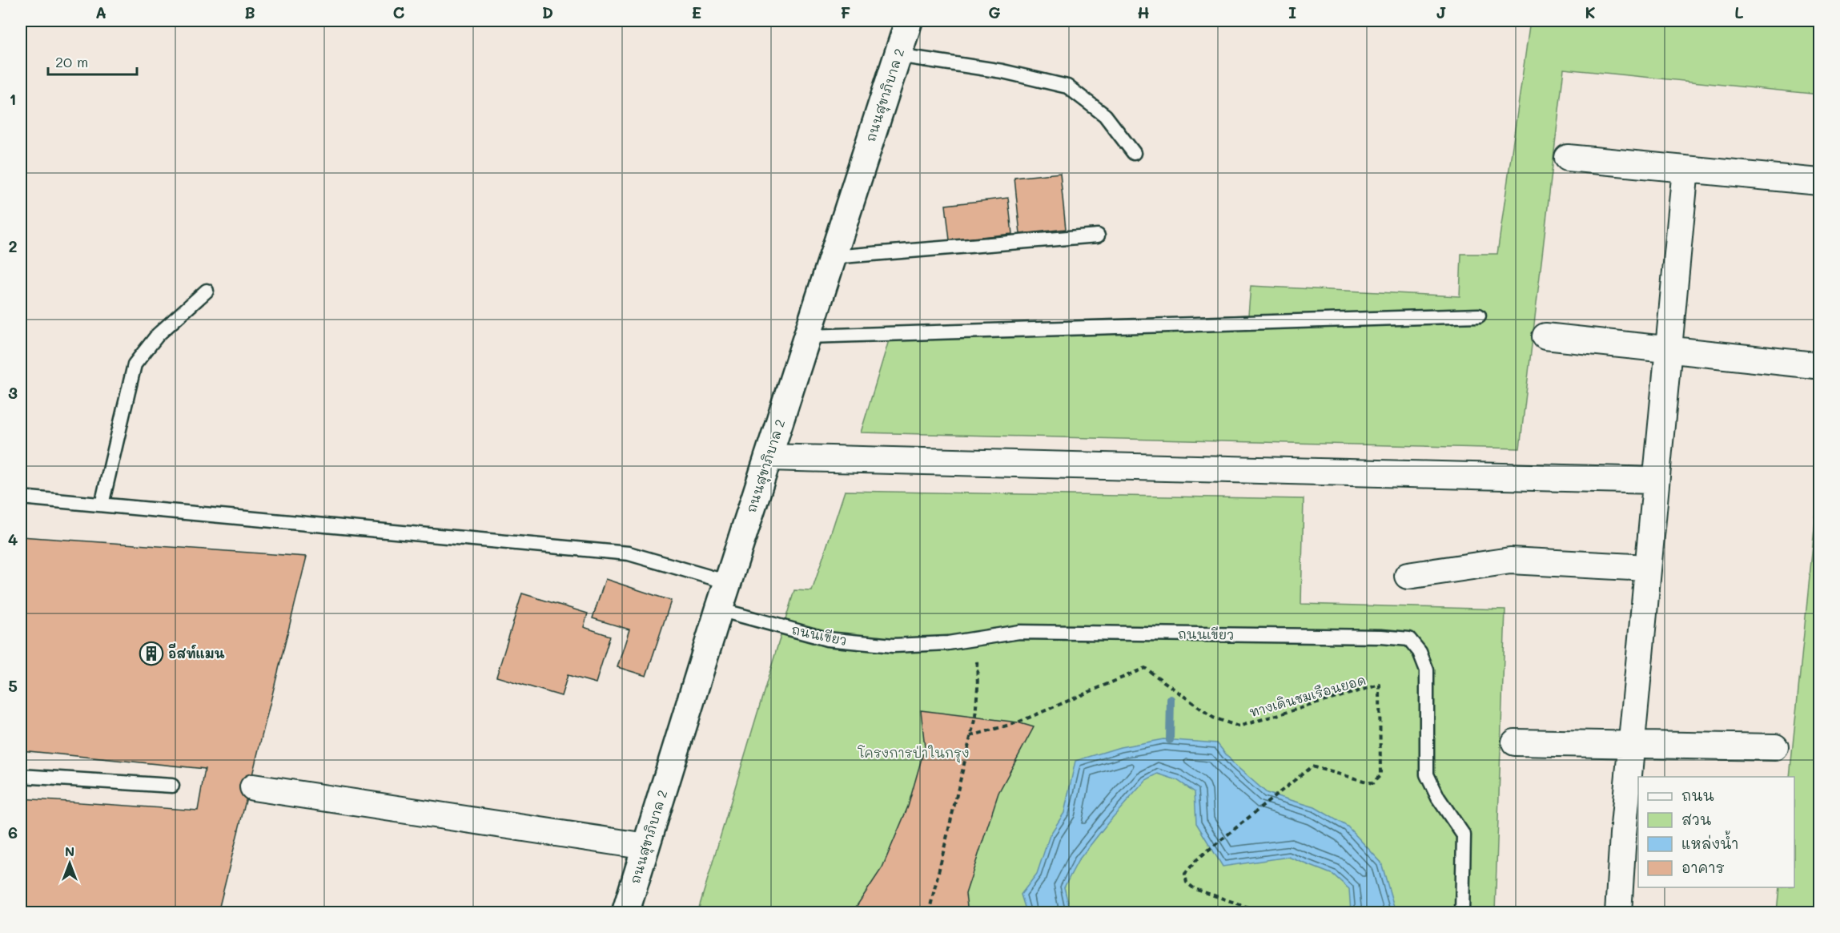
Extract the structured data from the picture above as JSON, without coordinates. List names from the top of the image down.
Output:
{
  "streets": {
    "street": ["ถนนสุขาภิบาล 2"],
    "lane": ["ถนนเขียว"],
    "path": ["ทางเดินชมเรือนยอด"]
  },
  "crossings": [
    ["ถนนสุขาภิบาล 2", "ถนนเขียว"]
  ],
  "parks": ["โครงการป่าในกรุง"],
  "places": {
    "building": ["อีสท์แมน"]
  },
  "legend": [
    "ถนน",
    "สวน",
    "แหล่งน้ำ",
    "อาคาร"
  ],
  "scale_bar": "20 m",
  "north": "top",
  "grid": {
    "columns": [
      "A",
      "B",
      "C",
      "D",
      "E",
      "F",
      "G",
      "H",
      "I",
      "J",
      "K",
      "L"
    ],
    "rows": [
      "1",
      "2",
      "3",
      "4",
      "5",
      "6"
    ]
  }
}
